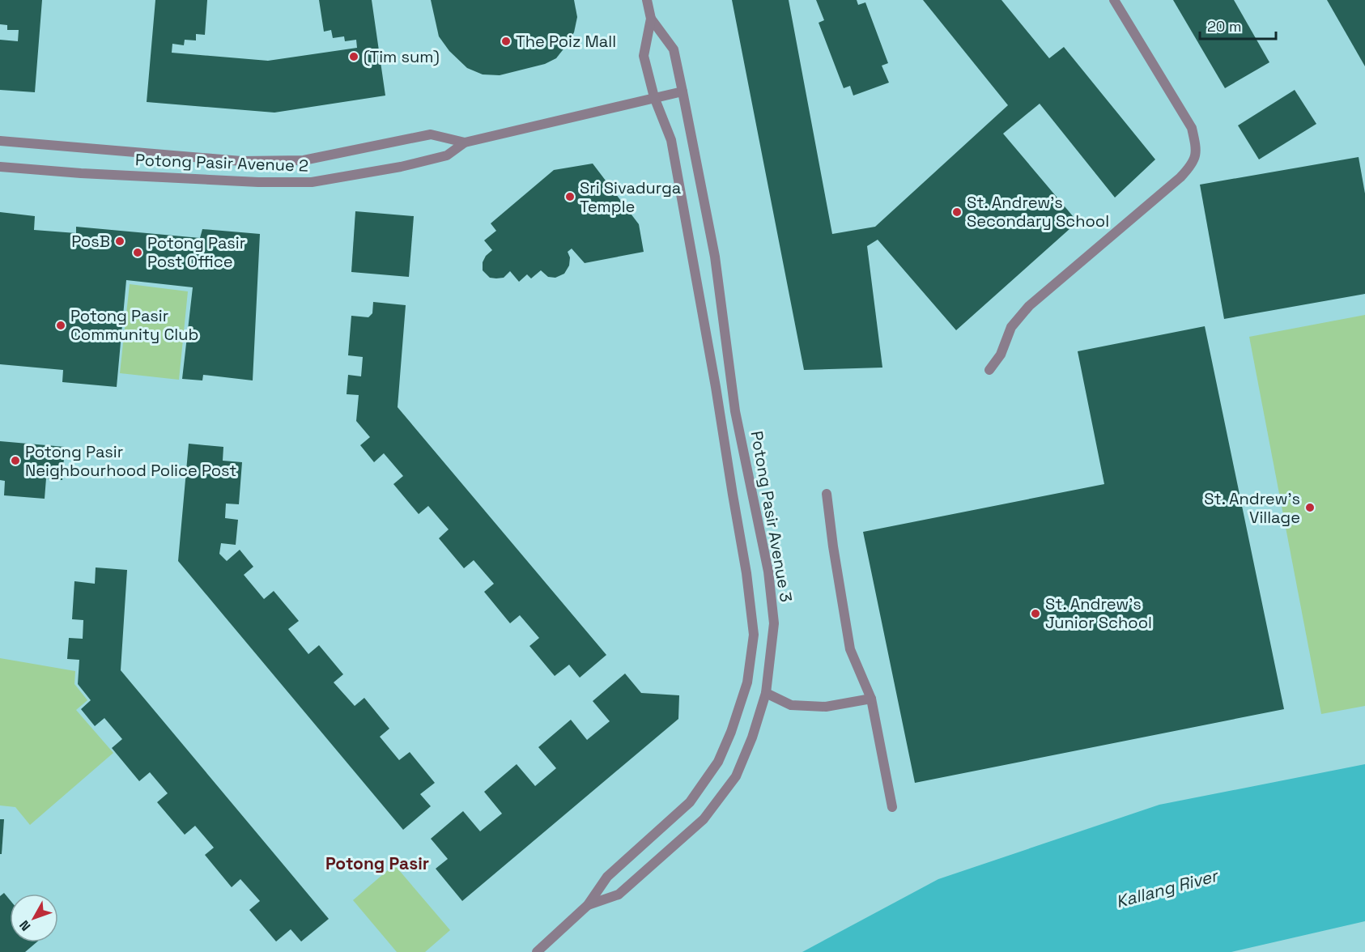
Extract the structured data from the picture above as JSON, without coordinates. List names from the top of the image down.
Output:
{
  "streets": {
    "street": ["Potong Pasir Avenue 2", "Potong Pasir Avenue 3"]
  },
  "crossings": [
    ["Potong Pasir Avenue 2", "Potong Pasir Avenue 3"]
  ],
  "districts": ["Potong Pasir"],
  "water": ["Kallang River"],
  "places": [
    "The Poiz Mall",
    "(Tim sum)",
    "Sri Sivadurga Temple",
    "St. Andrew's Secondary School",
    "PosB",
    "Potong Pasir Post Office",
    "Potong Pasir Community Club",
    "Potong Pasir Neighbourhood Police Post",
    "St. Andrew's Village",
    "St. Andrew's Junior School"
  ],
  "scale_bar": "20 m",
  "north": "bottom left"
}
